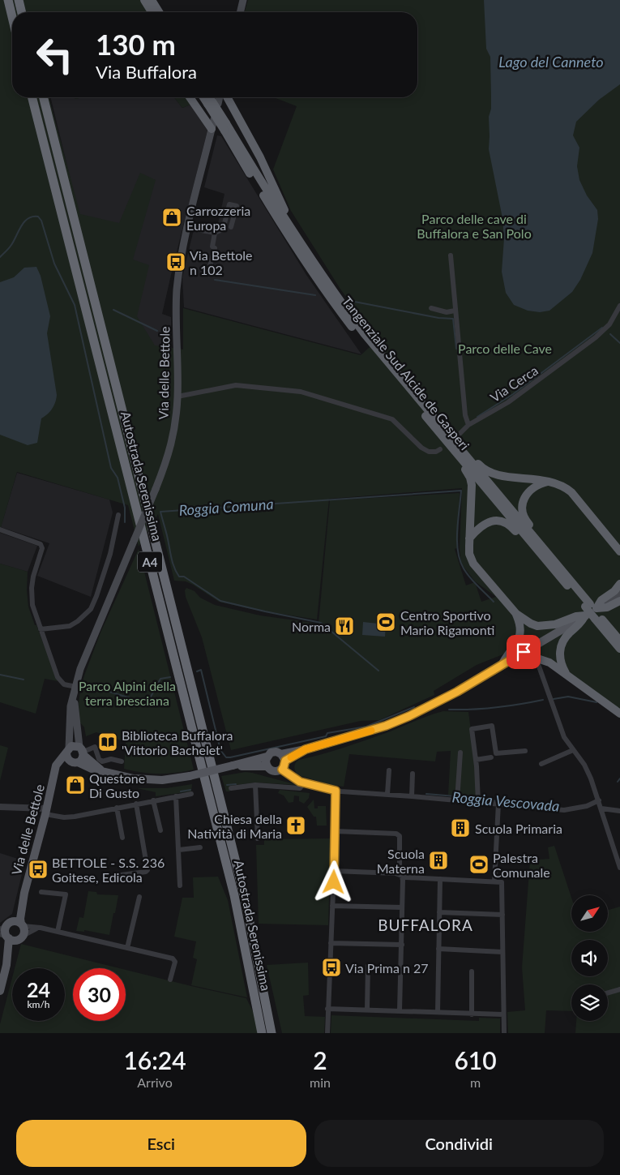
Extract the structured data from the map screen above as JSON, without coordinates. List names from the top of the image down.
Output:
{
  "streets": {
    "highway": ["Tangenziale Sud Alcide de Gasperi", "Autostrada Serenissima", "A4"],
    "main road": ["Via delle Bettole"],
    "street": ["Via Cerca"]
  },
  "districts": ["BUFFALORA"],
  "water": ["Lago del Canneto", "Roggia Comuna", "Roggia Vescovada"],
  "parks": ["Parco delle cave di Buffalora e San Polo", "Parco delle Cave", "Parco Alpini della terra bresciana"],
  "places": {
    "shop": ["Carrozzeria Europa", "Questone Di Gusto"],
    "bus stop": ["Via Bettole n 102", "BETTOLE - S.S. 236 Goitese, Edicola", "Via Prima n 27"],
    "sports": ["Centro Sportivo Mario Rigamonti", "Palestra Comunale"],
    "restaurant": ["Norma"],
    "library": ["Biblioteca Buffalora 'Vittorio Bachelet'"],
    "church": ["Chiesa della Natività di Maria"],
    "building": ["Scuola Primaria", "Scuola Materna"]
  },
  "north": "top right",
  "page": {
    "turn": ["130 m", "Via Buffalora"],
    "speed": "24 km/h",
    "limit": "30",
    "eta": [
      "16:24",
      "Arrivo",
      "2",
      "min",
      "610",
      "m"
    ],
    "buttons": ["Esci", "Condividi"]
  }
}
